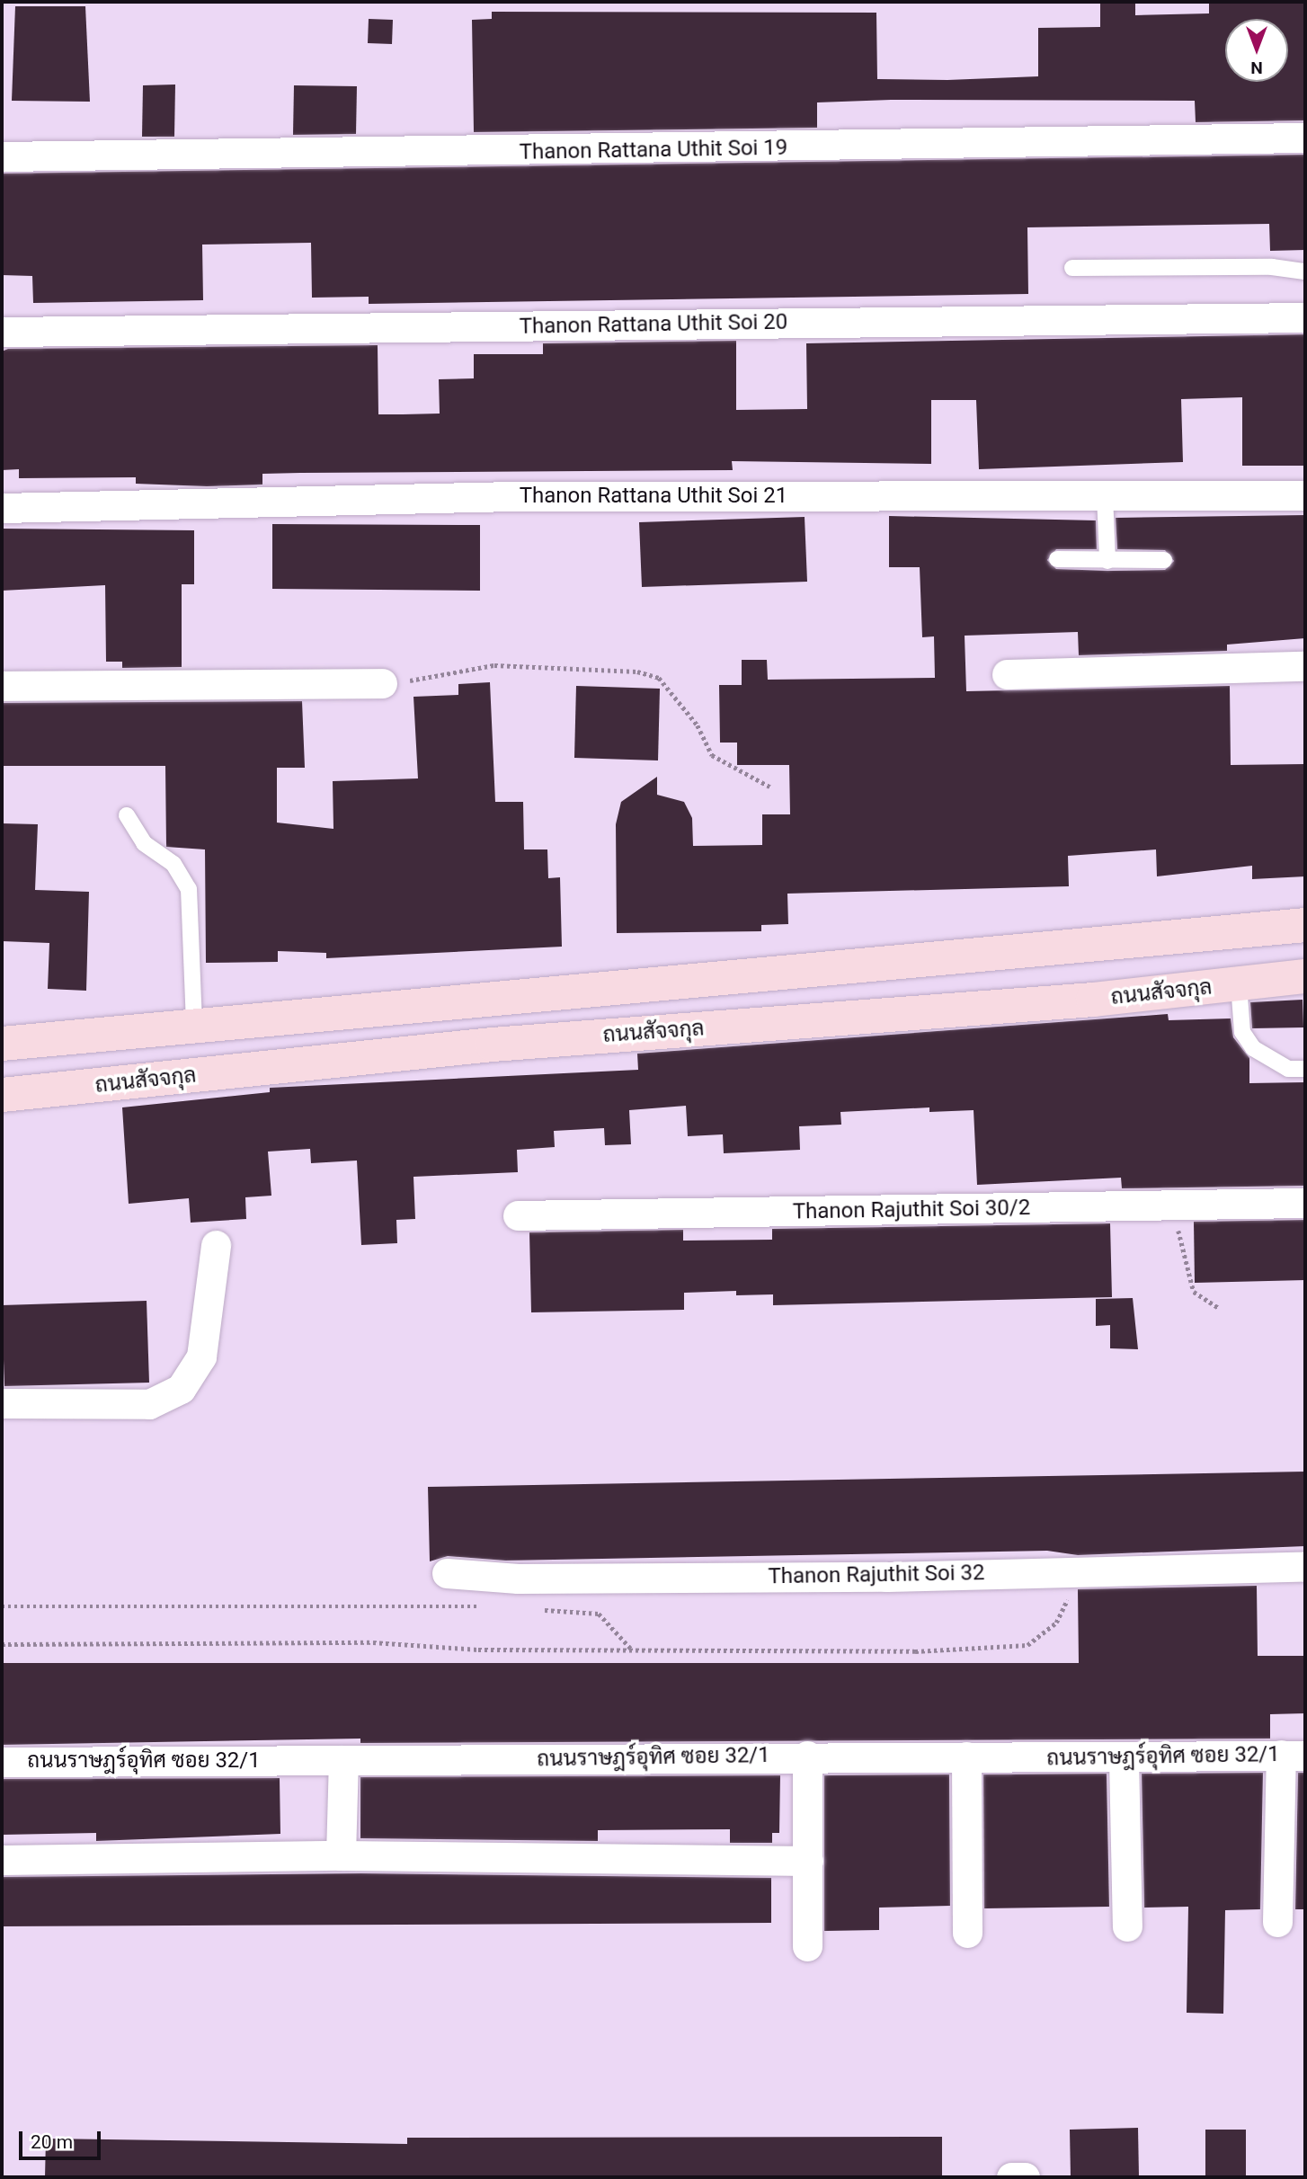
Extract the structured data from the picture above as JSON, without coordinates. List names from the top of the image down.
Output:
{
  "streets": {
    "street": [
      "Thanon Rattana Uthit Soi 19",
      "Thanon Rattana Uthit Soi 20",
      "Thanon Rattana Uthit Soi 21",
      "ถนนสัจจกุล",
      "Thanon Rajuthit Soi 30/2",
      "Thanon Rajuthit Soi 32",
      "ถนนราษฎร์อุทิศ ซอย 32/1"
    ]
  },
  "scale_bar": "20 m",
  "north": "bottom"
}
